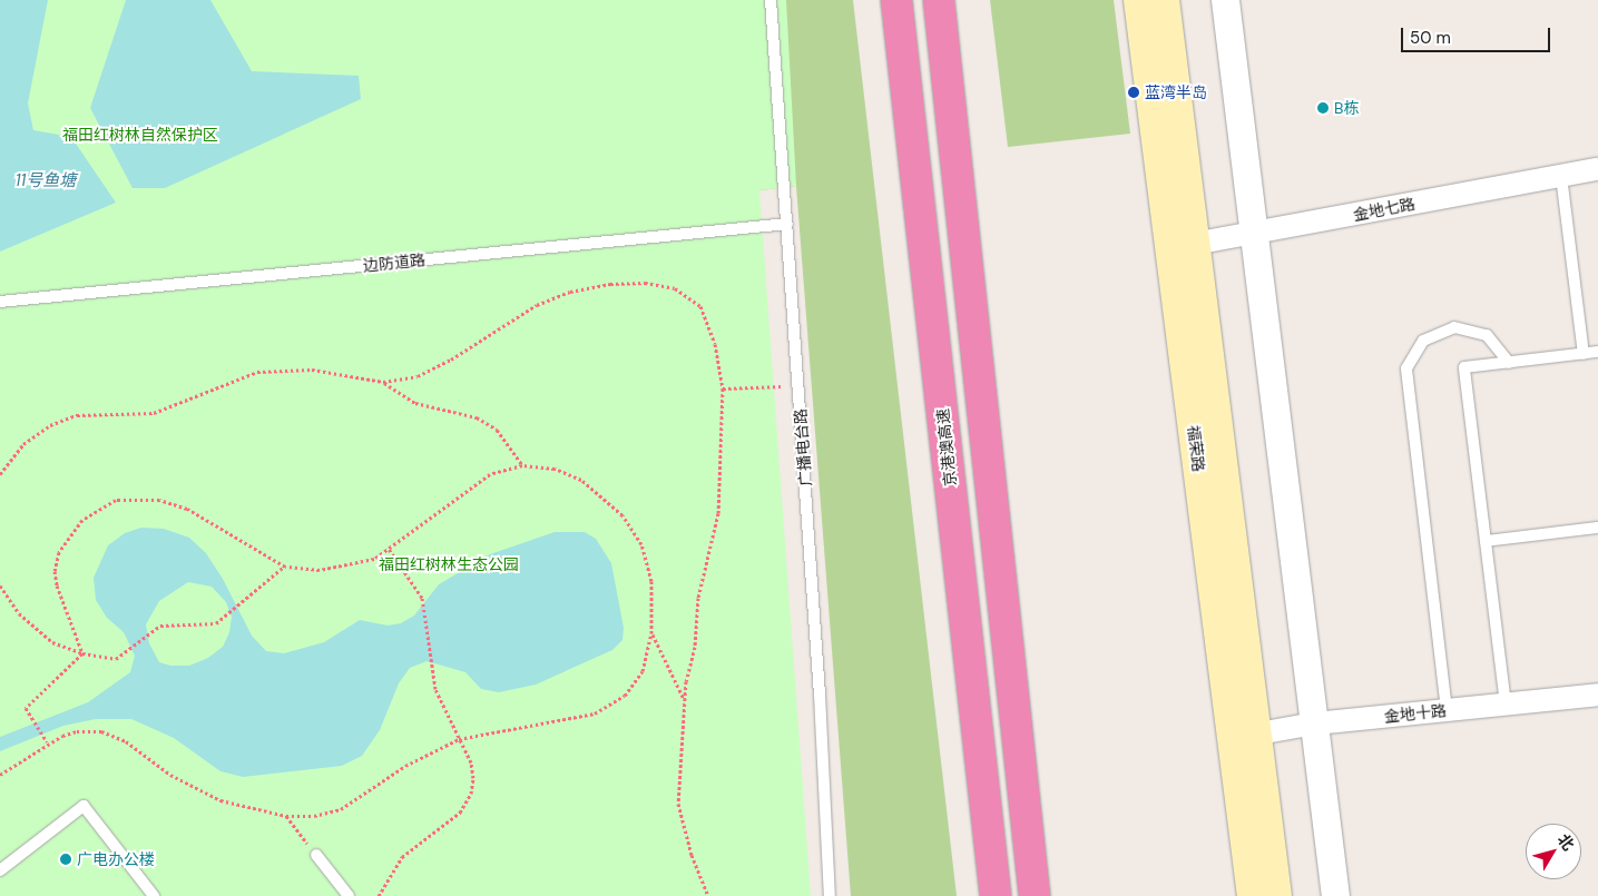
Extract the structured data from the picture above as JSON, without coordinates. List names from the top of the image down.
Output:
{
  "streets": {
    "highway": ["京港澳高速"],
    "main road": ["福荣路"],
    "street": ["金地七路", "金地十路"],
    "lane": ["边防道路", "广播电台路"]
  },
  "crossings": [
    ["金地七路", "福荣路"],
    ["边防道路", "广播电台路"],
    ["福荣路", "金地十路"]
  ],
  "water": ["11号鱼塘"],
  "parks": ["福田红树林自然保护区", "福田红树林生态公园"],
  "places": ["蓝湾半岛", "B栋", "广电办公楼"],
  "scale_bar": "50 m",
  "north": "top right"
}
